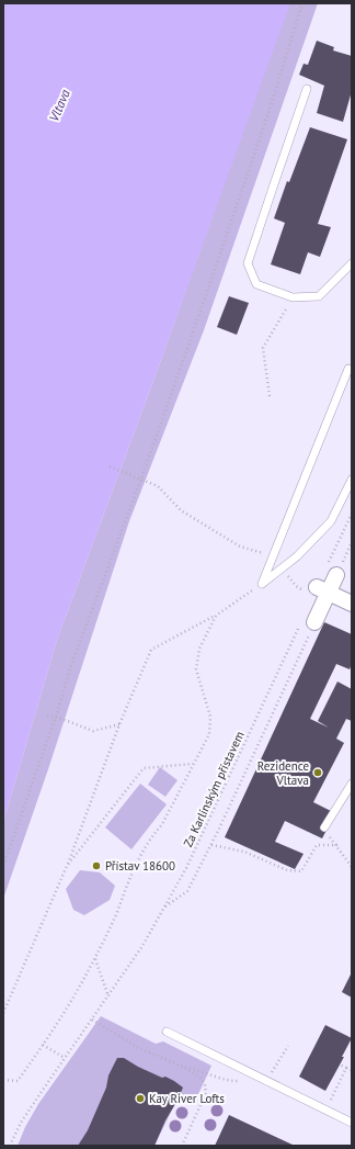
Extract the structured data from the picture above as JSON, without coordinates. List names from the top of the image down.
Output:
{
  "streets": {
    "path": ["Za Karlínským přístavem"]
  },
  "water": ["Vltava"],
  "places": ["Rezidence Vltava", "Přístav 18600", "Kay River Lofts"]
}
